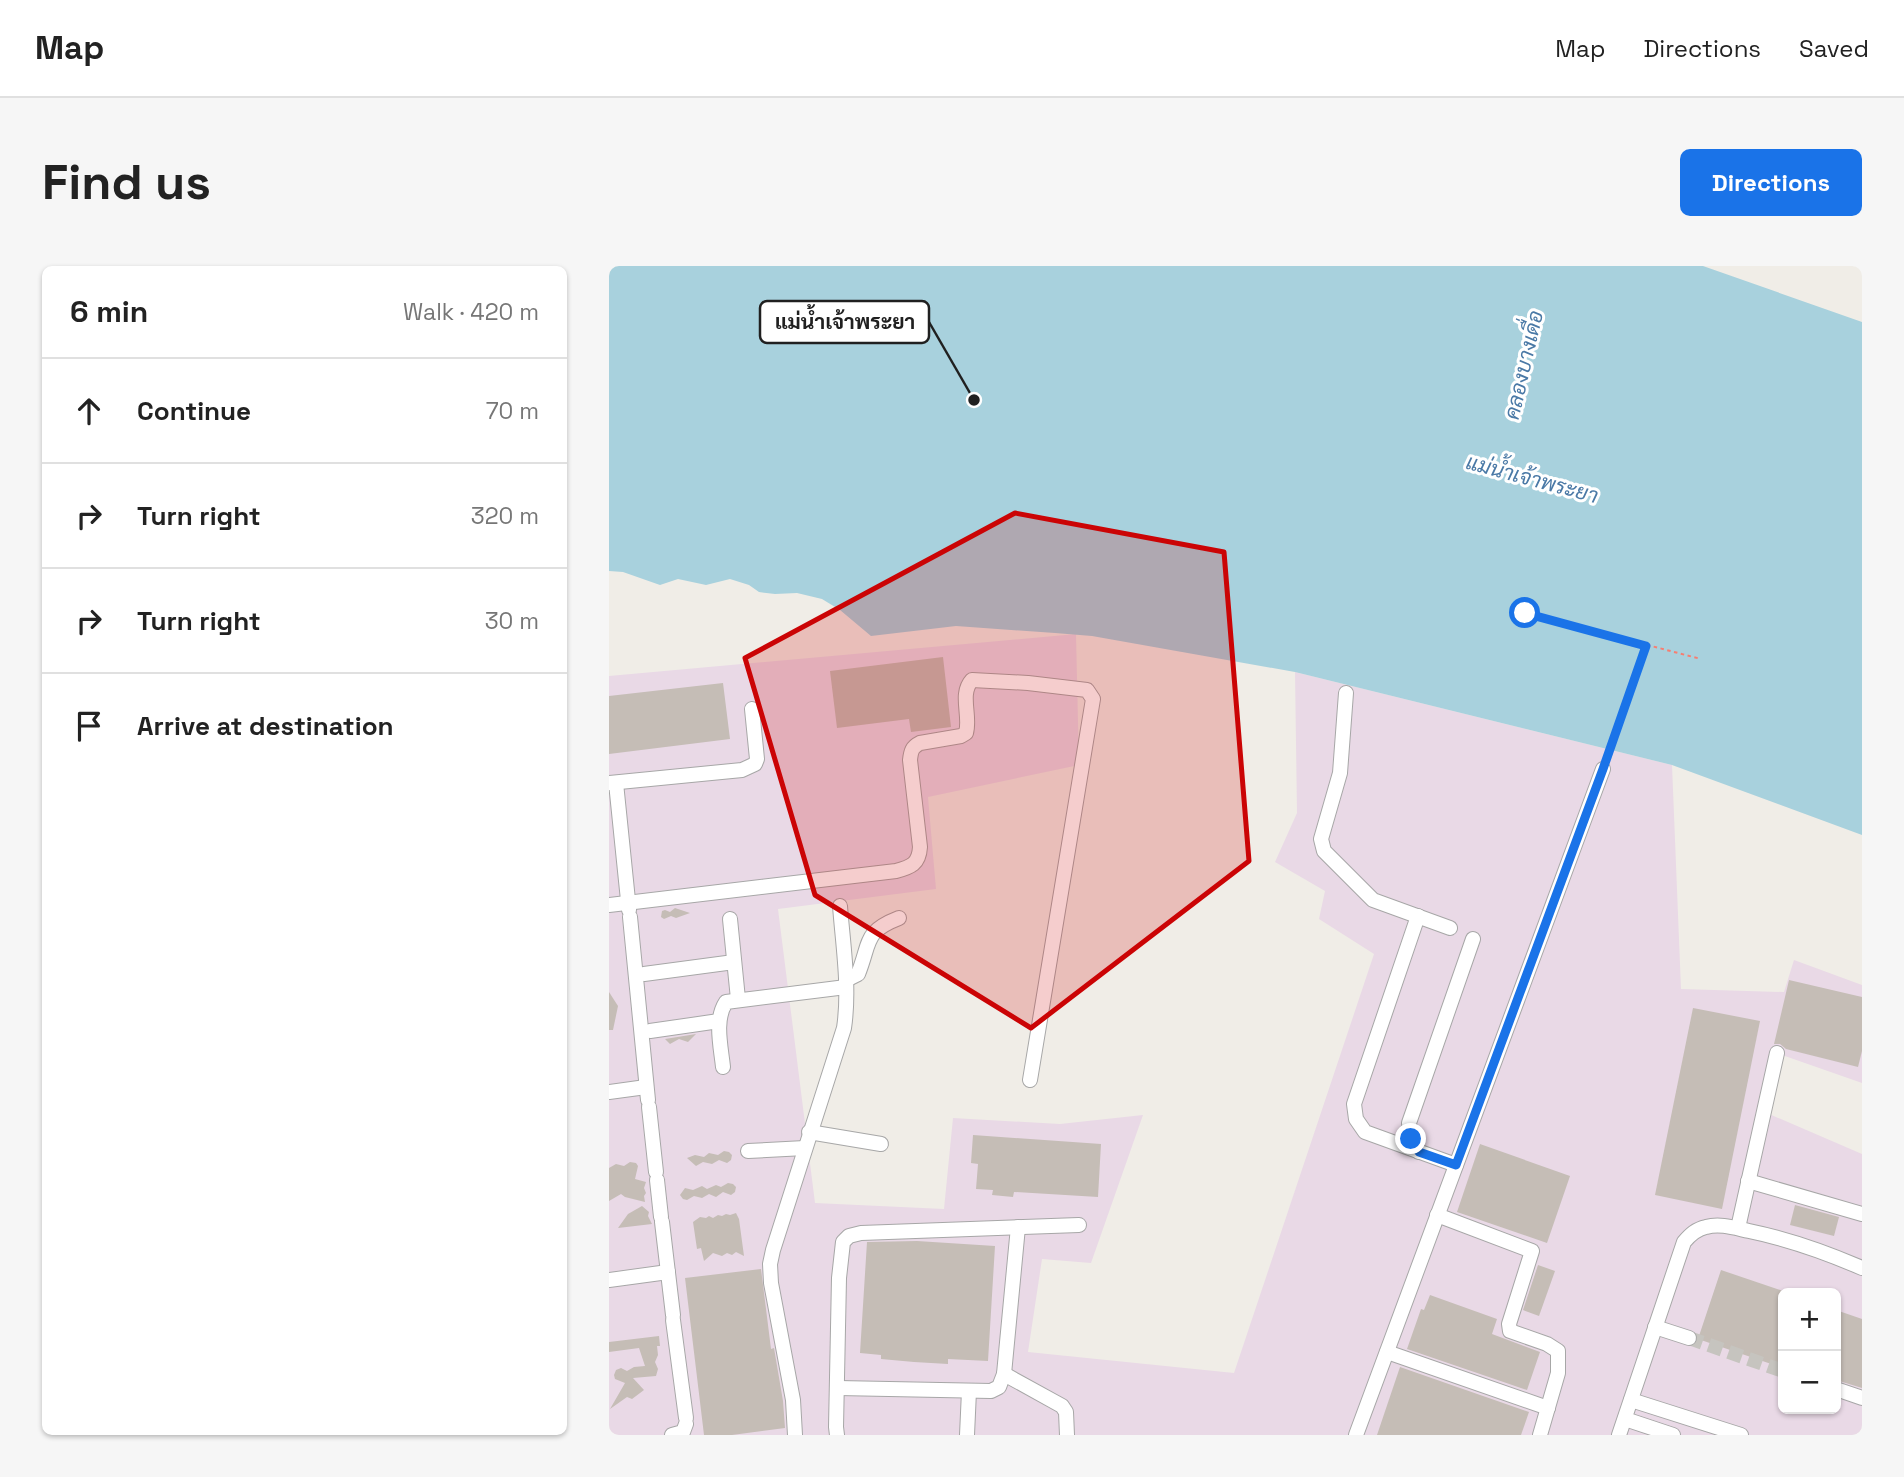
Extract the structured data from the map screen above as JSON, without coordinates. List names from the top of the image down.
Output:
{
  "water": ["คลองบางเดื่อ", "แม่น้ำเจ้าพระยา"],
  "places": ["แม่น้ำเจ้าพระยา"],
  "page": {
    "header": "Map",
    "nav": ["Map", "Directions", "Saved"],
    "buttons": "Directions",
    "title": "Find us",
    "heading": ["6 min", "Walk · 420 m"],
    "list": [
      ["Continue", "70 m"],
      ["Turn right", "320 m"],
      ["Turn right", "30 m"],
      "Arrive at destination"
    ],
    "map_buttons": ["+", "−"]
  }
}
